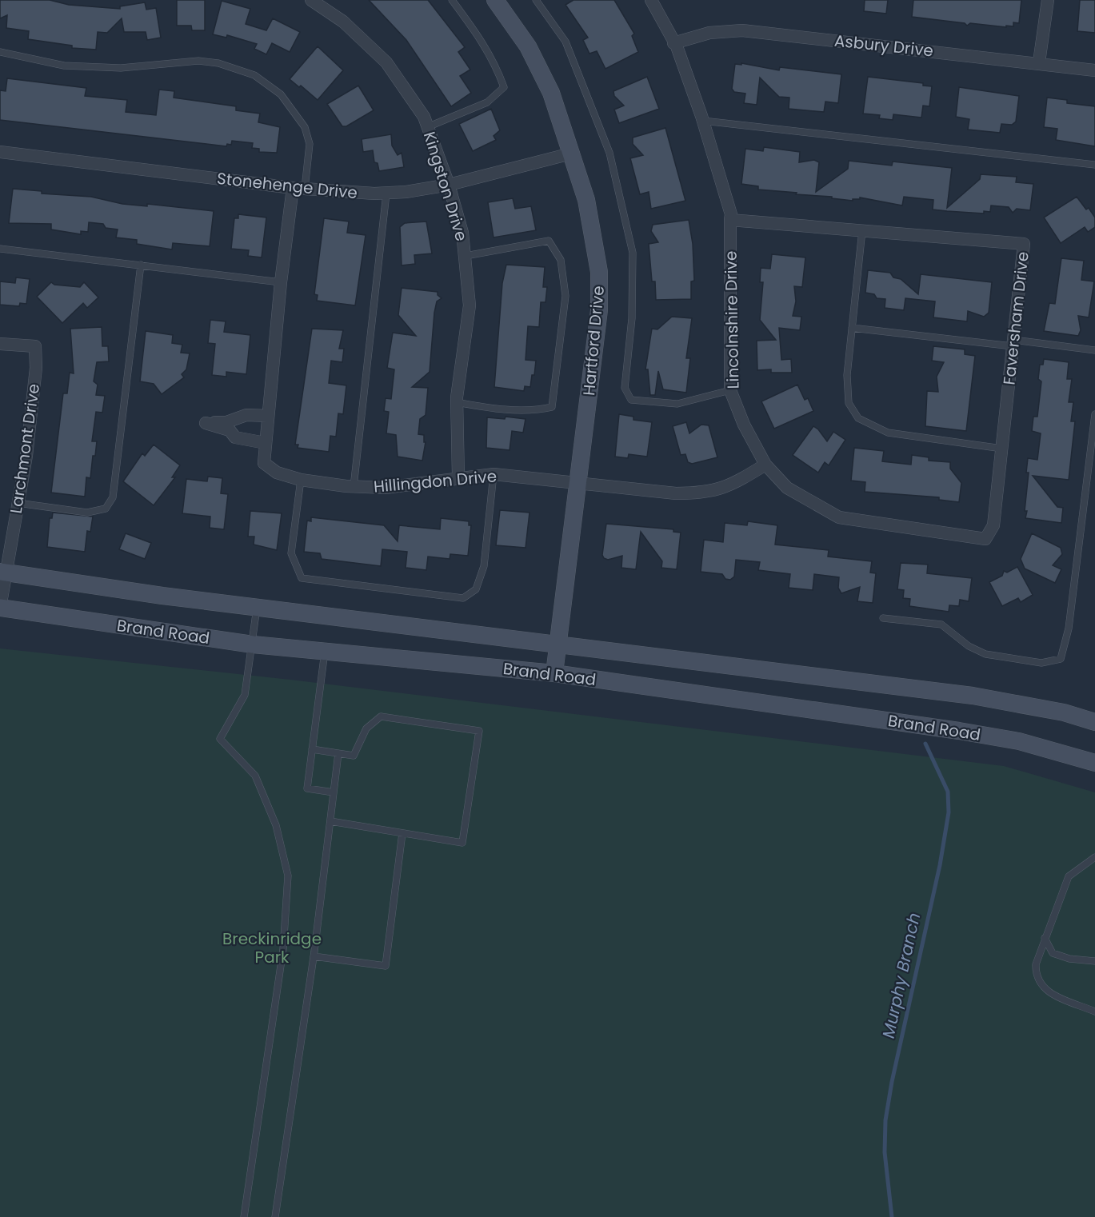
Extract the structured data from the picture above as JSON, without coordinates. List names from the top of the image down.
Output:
{
  "streets": {
    "main road": ["Hartford Drive", "Brand Road"],
    "street": [
      "Asbury Drive",
      "Stonehenge Drive",
      "Kingston Drive",
      "Faversham Drive",
      "Lincolnshire Drive",
      "Larchmont Drive",
      "Hillingdon Drive"
    ]
  },
  "crossings": [
    ["Asbury Drive", "Lincolnshire Drive"],
    ["Stonehenge Drive", "Kingston Drive"],
    ["Stonehenge Drive", "Hartford Drive"],
    ["Stonehenge Drive", "Hillingdon Drive"],
    ["Kingston Drive", "Hillingdon Drive"],
    ["Faversham Drive", "Lincolnshire Drive"],
    ["Lincolnshire Drive", "Hillingdon Drive"],
    ["Hartford Drive", "Hillingdon Drive"],
    ["Hartford Drive", "Brand Road"],
    ["Larchmont Drive", "Brand Road"]
  ],
  "water": ["Murphy Branch"],
  "parks": ["Breckinridge Park"]
}
